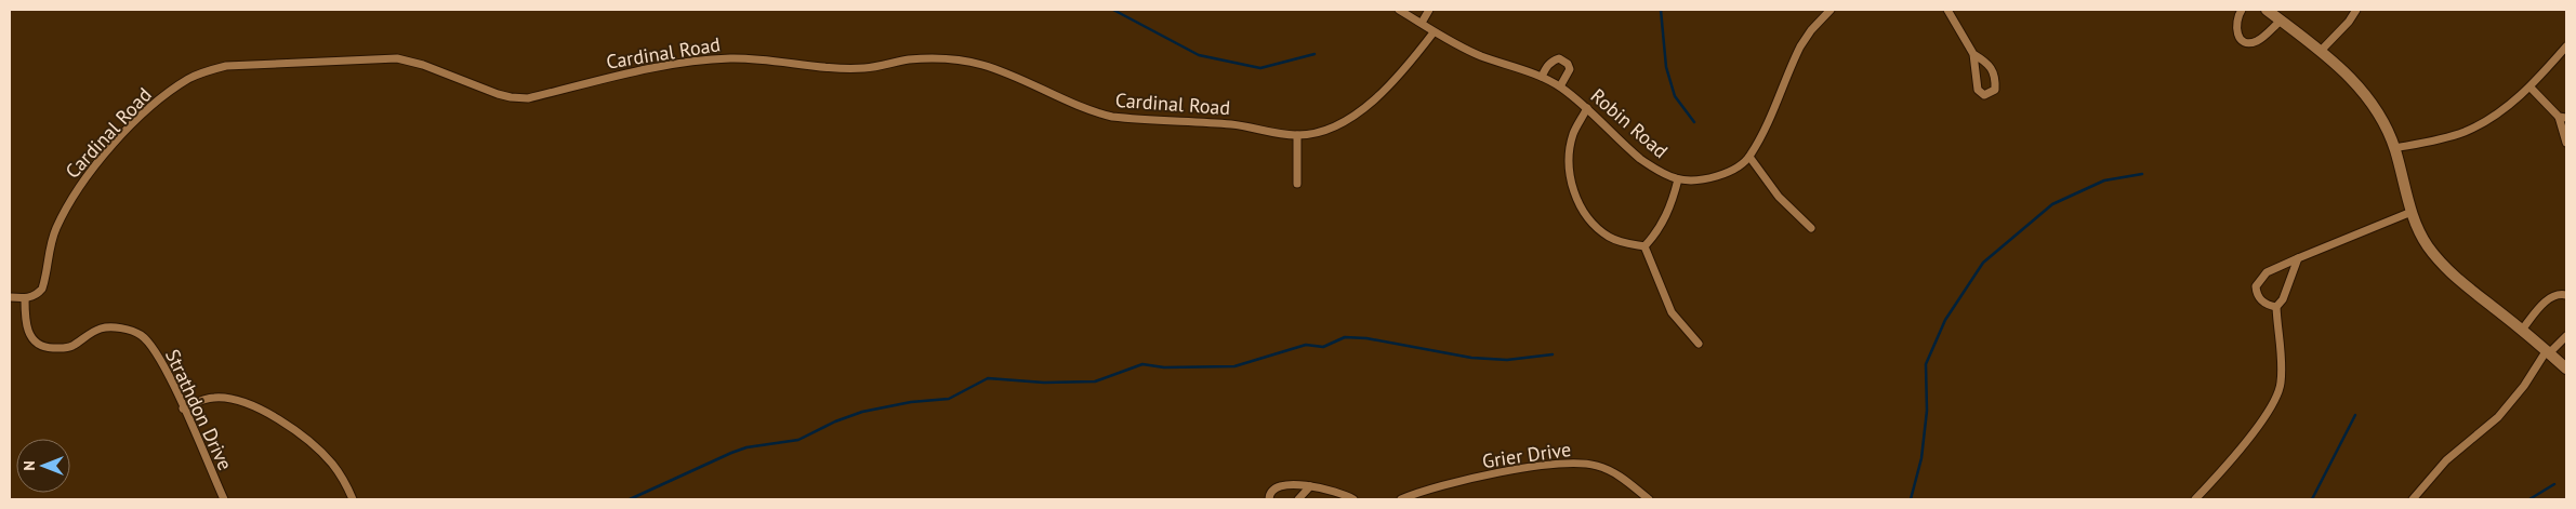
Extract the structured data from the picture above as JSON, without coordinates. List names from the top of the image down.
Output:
{
  "streets": {
    "street": [
      "Cardinal Road",
      "Robin Road",
      "Strathdon Drive",
      "Grier Drive"
    ]
  },
  "crossings": [
    ["Cardinal Road", "Robin Road"],
    ["Cardinal Road", "Strathdon Drive"]
  ],
  "north": "left"
}
